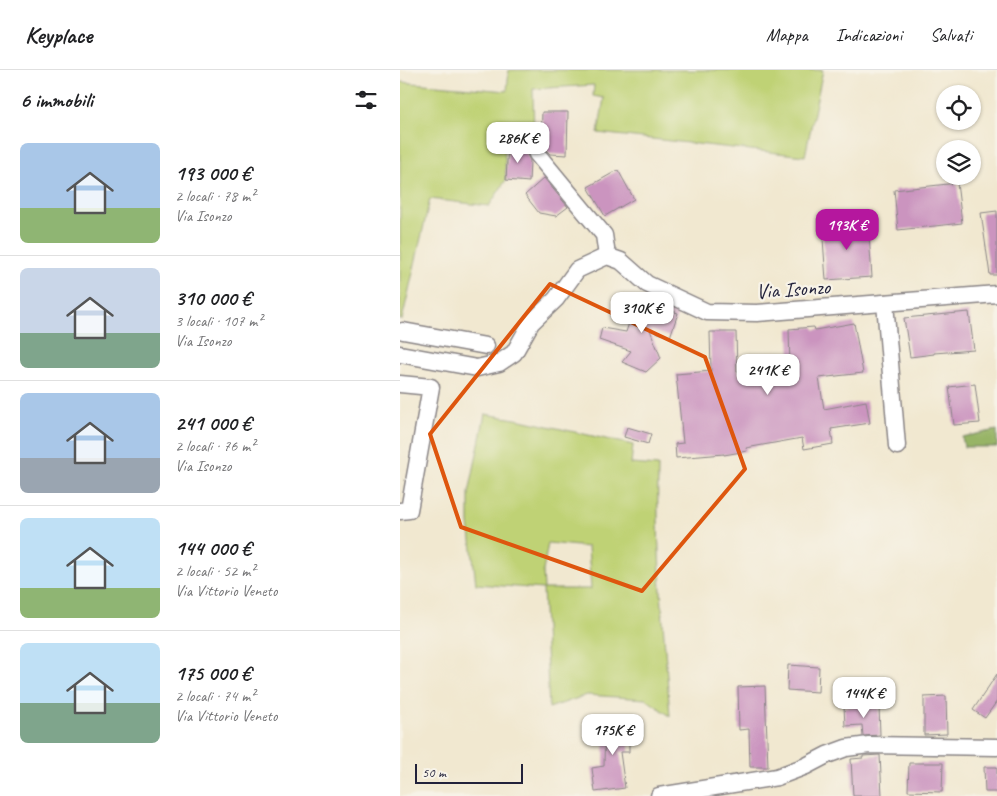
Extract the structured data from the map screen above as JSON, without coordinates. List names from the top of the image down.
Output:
{
  "streets": {
    "street": ["Via Isonzo"]
  },
  "scale_bar": "50 m",
  "page": {
    "header": "Keyplace",
    "nav": ["Mappa", "Indicazioni", "Salvati"],
    "heading": "6 immobili",
    "price": [
      "286K €",
      "193K €",
      "310K €",
      "241K €",
      "144K €",
      "175K €"
    ],
    "list": [
      {
        "name": "193 000 €",
        "note": "2 locali · 78 m² · Via Isonzo"
      },
      {
        "name": "310 000 €",
        "note": "3 locali · 107 m² · Via Isonzo"
      },
      {
        "name": "241 000 €",
        "note": "2 locali · 76 m² · Via Isonzo"
      },
      {
        "name": "144 000 €",
        "note": "2 locali · 52 m² · Via Vittorio Veneto"
      },
      {
        "name": "175 000 €",
        "note": "2 locali · 74 m² · Via Vittorio Veneto"
      }
    ],
    "scale": "50 m"
  }
}
